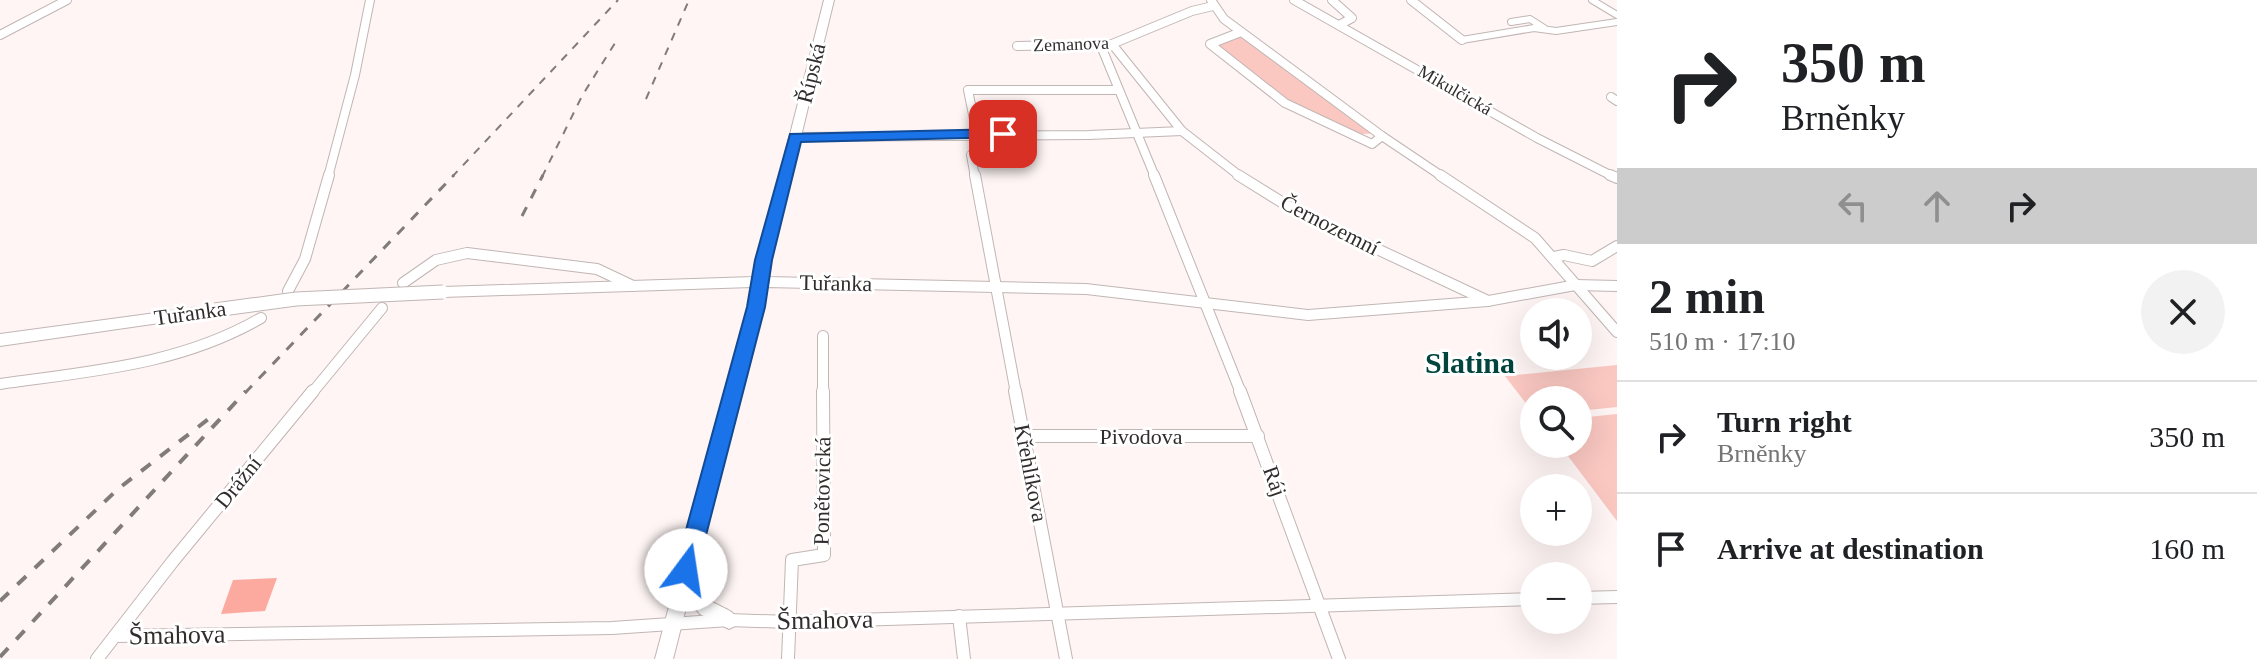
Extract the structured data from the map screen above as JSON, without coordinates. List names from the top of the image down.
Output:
{
  "streets": {
    "street": [
      "Zemanova",
      "Řípská",
      "Mikulčická",
      "Černozemní",
      "Tuřanka",
      "Pivodova",
      "Křehlíkova",
      "Ráj",
      "Drážní",
      "Ponětovická",
      "Šmahova"
    ]
  },
  "crossings": [
    ["Zemanova", "Černozemní"],
    ["Řípská", "Tuřanka"],
    ["Řípská", "Šmahova"],
    ["Černozemní", "Tuřanka"],
    ["Tuřanka", "Křehlíkova"],
    ["Tuřanka", "Ráj"],
    ["Pivodova", "Křehlíkova"],
    ["Pivodova", "Ráj"],
    ["Křehlíkova", "Šmahova"],
    ["Ráj", "Šmahova"],
    ["Drážní", "Šmahova"],
    ["Ponětovická", "Šmahova"]
  ],
  "districts": ["Slatina"],
  "page": {
    "turn": ["350 m", "Brněnky"],
    "heading": ["2 min", "510 m · 17:10"],
    "map_buttons": ["+", "−"],
    "list": [
      {
        "name": "Turn right",
        "note": "Brněnky",
        "value": "350 m"
      },
      {
        "name": "Arrive at destination",
        "value": "160 m"
      }
    ]
  }
}
